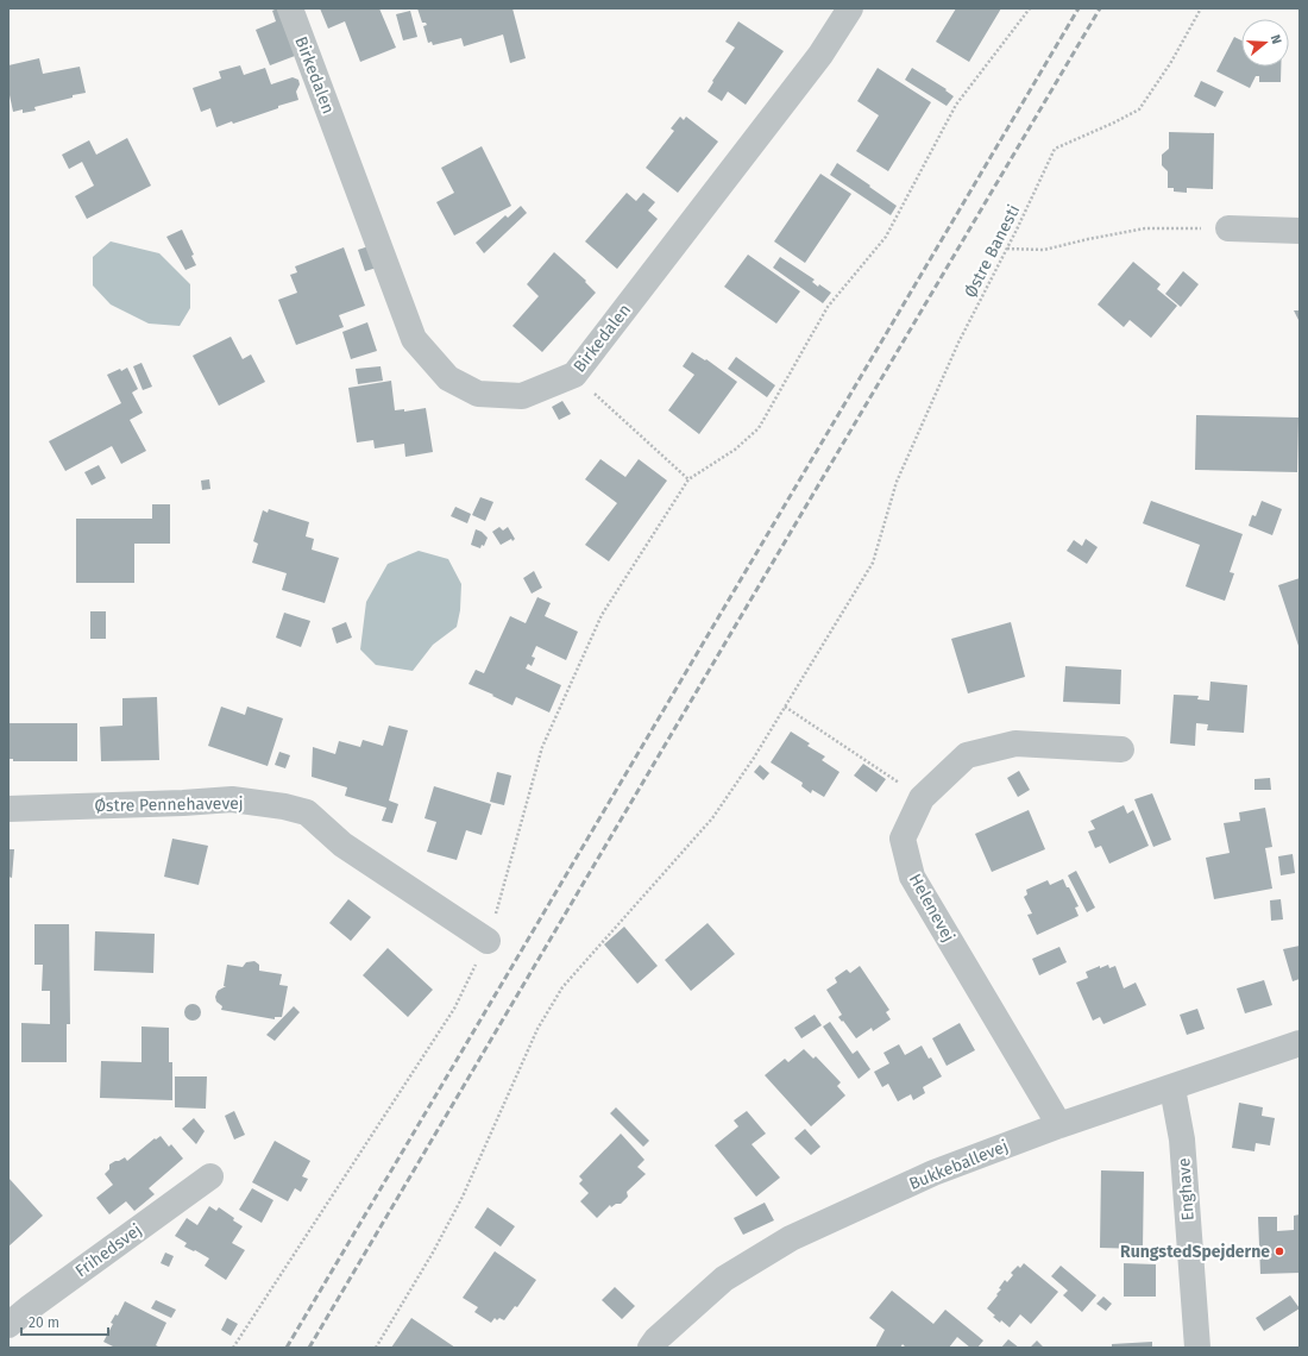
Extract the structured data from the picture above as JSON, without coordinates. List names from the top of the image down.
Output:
{
  "streets": {
    "street": [
      "Birkedalen",
      "Østre Pennehavevej",
      "Helenevej",
      "Bukkeballevej",
      "Enghave",
      "Frihedsvej"
    ],
    "path": ["Østre Banesti"]
  },
  "crossings": [
    ["Helenevej", "Bukkeballevej"],
    ["Bukkeballevej", "Enghave"]
  ],
  "places": ["RungstedSpejderne"],
  "scale_bar": "20 m",
  "north": "right"
}
